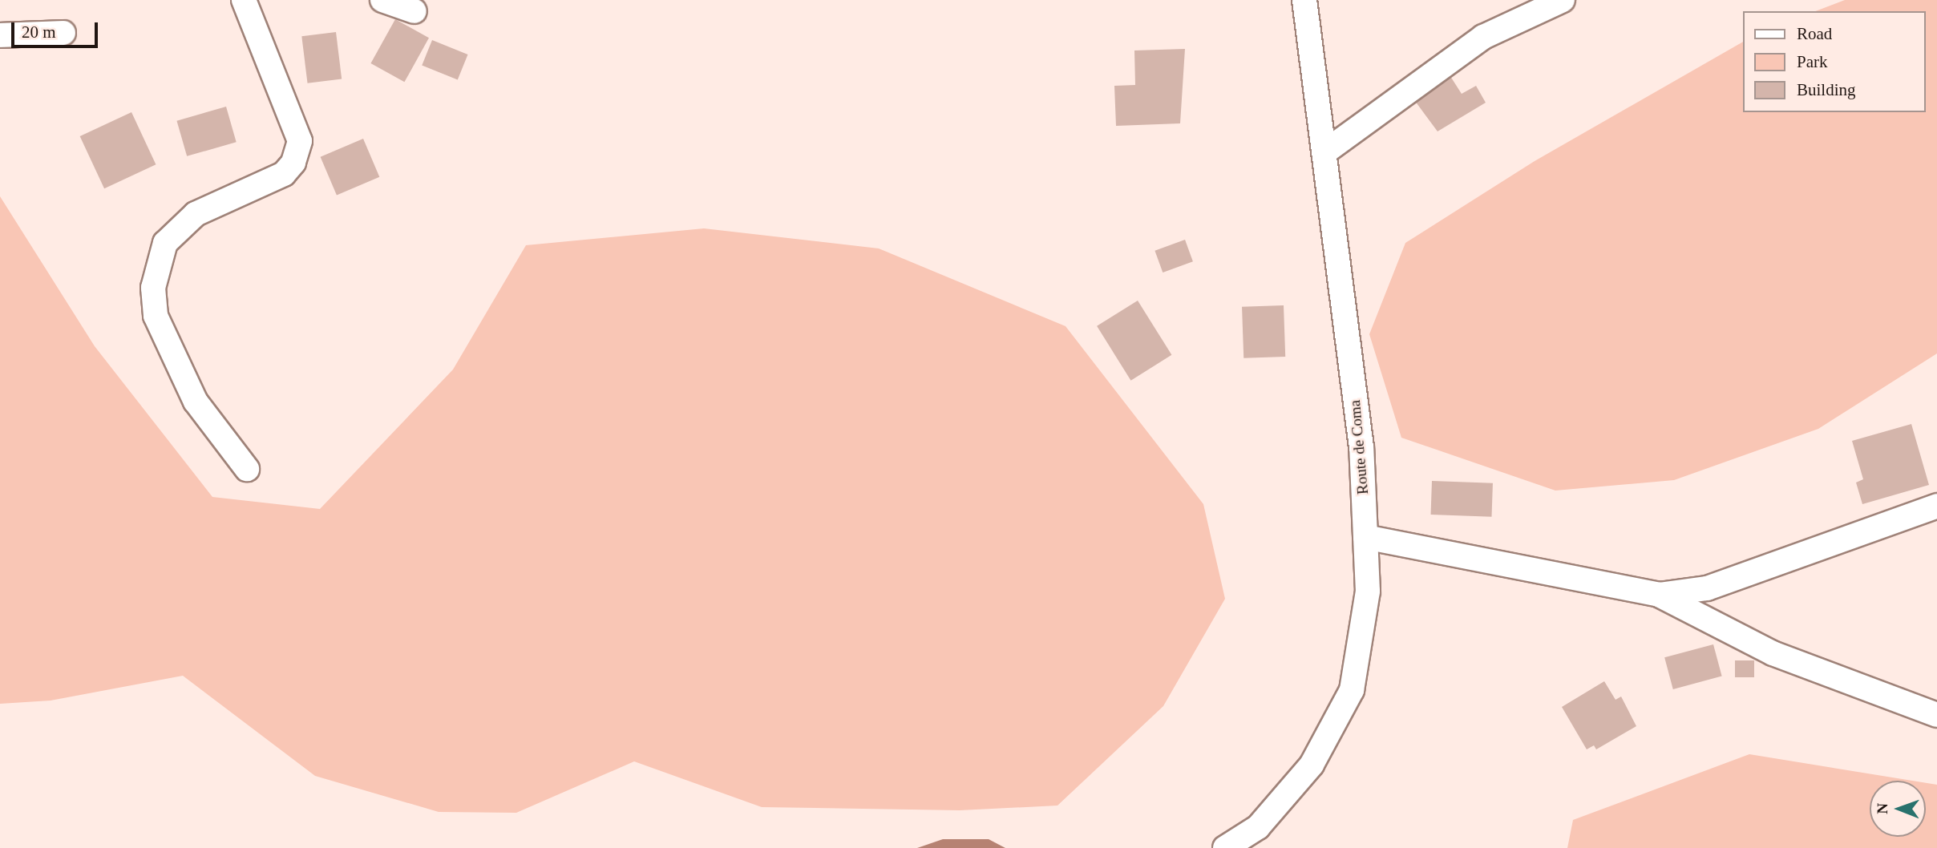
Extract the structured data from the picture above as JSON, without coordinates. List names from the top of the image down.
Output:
{
  "streets": {
    "street": ["Route de Coma"]
  },
  "legend": ["Road", "Park", "Building"],
  "scale_bar": "20 m",
  "north": "left"
}
